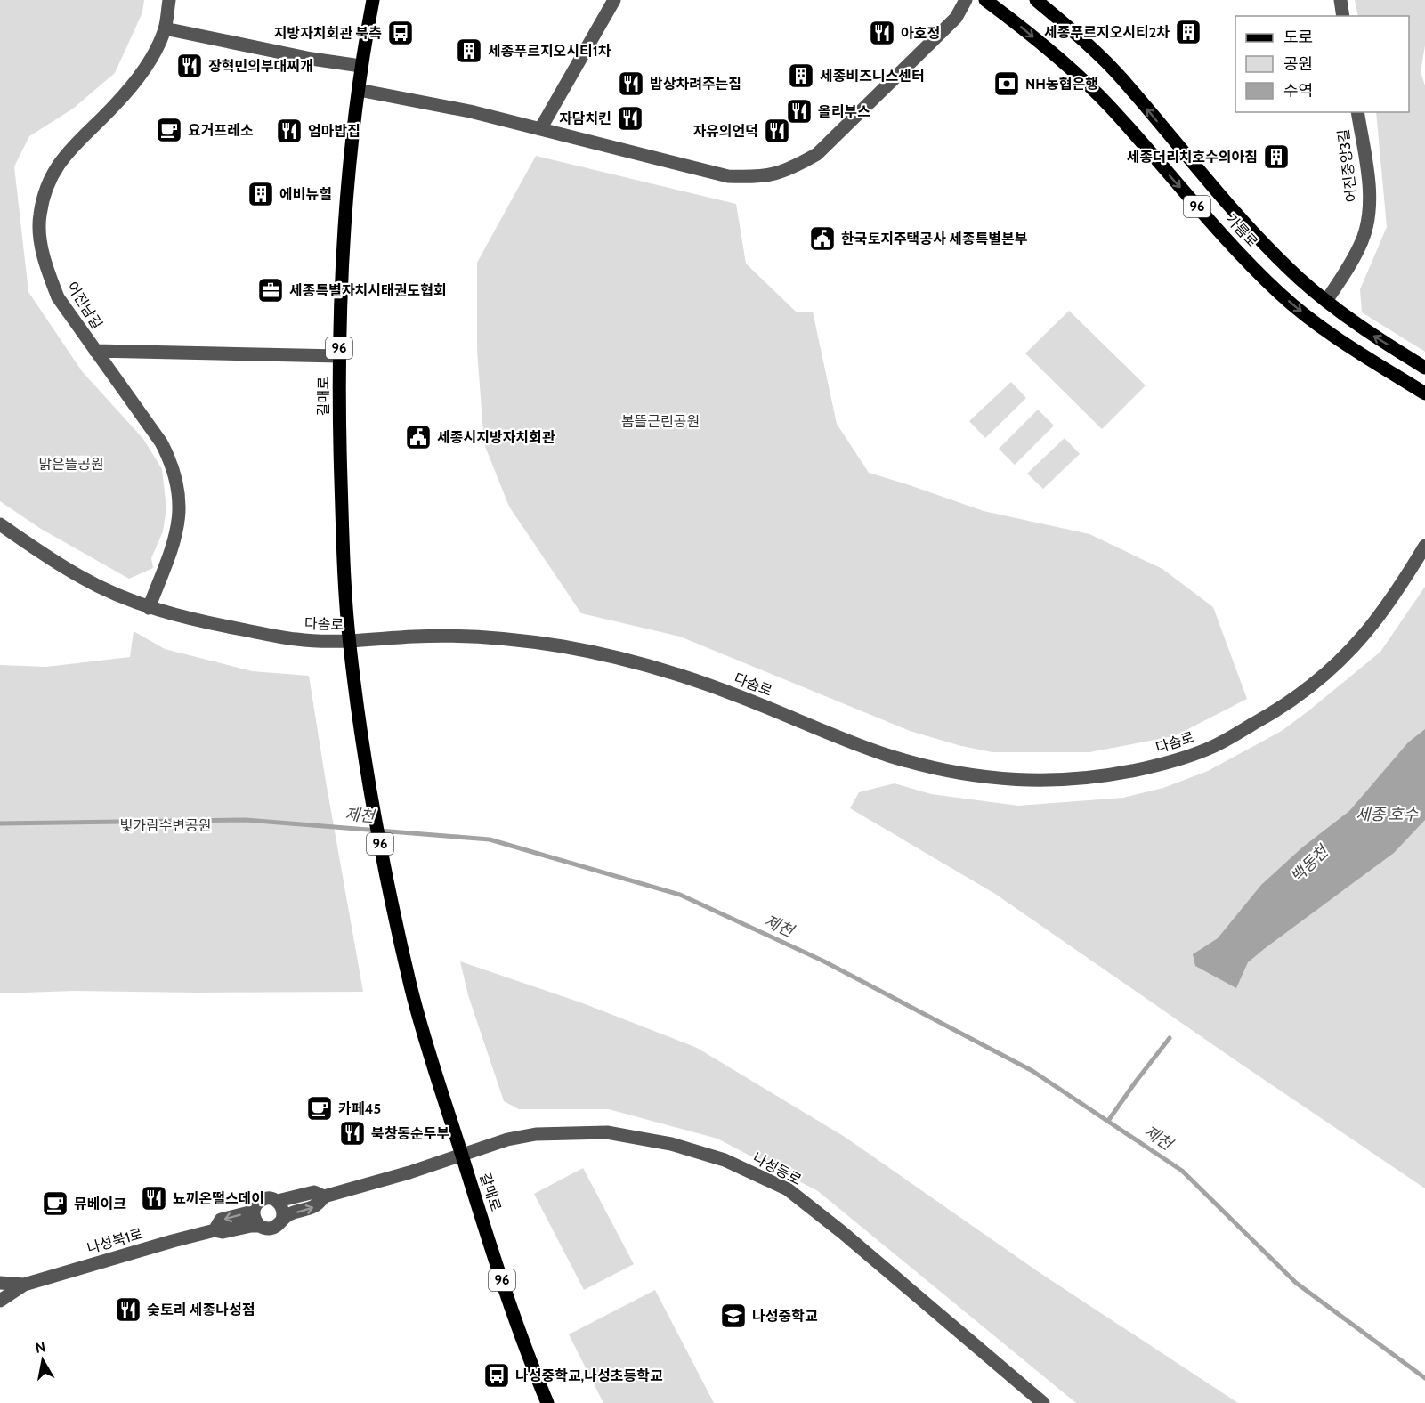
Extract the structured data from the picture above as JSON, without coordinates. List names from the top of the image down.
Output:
{
  "streets": {
    "main road": ["96", "가름로", "갈매로"],
    "street": [
      "어진중앙3길",
      "어진남길",
      "다솜로",
      "나성동로",
      "나성북1로"
    ]
  },
  "crossings": [
    ["어진중앙3길", "가름로"],
    ["어진남길", "다솜로"],
    ["갈매로", "다솜로"],
    ["갈매로", "나성동로"]
  ],
  "water": ["세종 호수", "제천", "백동천"],
  "parks": ["봄뜰근린공원", "맑은뜰공원", "빛가람수변공원"],
  "places": {
    "building": [
      "세종푸르지오시티2차",
      "세종푸르지오시티1차",
      "세종비즈니스센터",
      "세종더리치호수의아침",
      "에비뉴힐"
    ],
    "bus stop": ["지방자치회관 북측", "나성중학교,나성초등학교"],
    "restaurant": [
      "아호정",
      "장혁민의부대찌개",
      "밥상차려주는집",
      "올리부스",
      "자담치킨",
      "엄마밥집",
      "자유의언덕",
      "북창동순두부",
      "뇨끼온떨스데이",
      "숯토리 세종나성점"
    ],
    "bank": ["NH농협은행"],
    "cafe": ["요거프레소", "카페45", "뮤베이크"],
    "public building": ["한국토지주택공사 세종특별본부", "세종시지방자치회관"],
    "office": ["세종특별자치시태권도협회"],
    "school or university": ["나성중학교"]
  },
  "legend": ["도로", "공원", "수역"],
  "north": "top"
}
